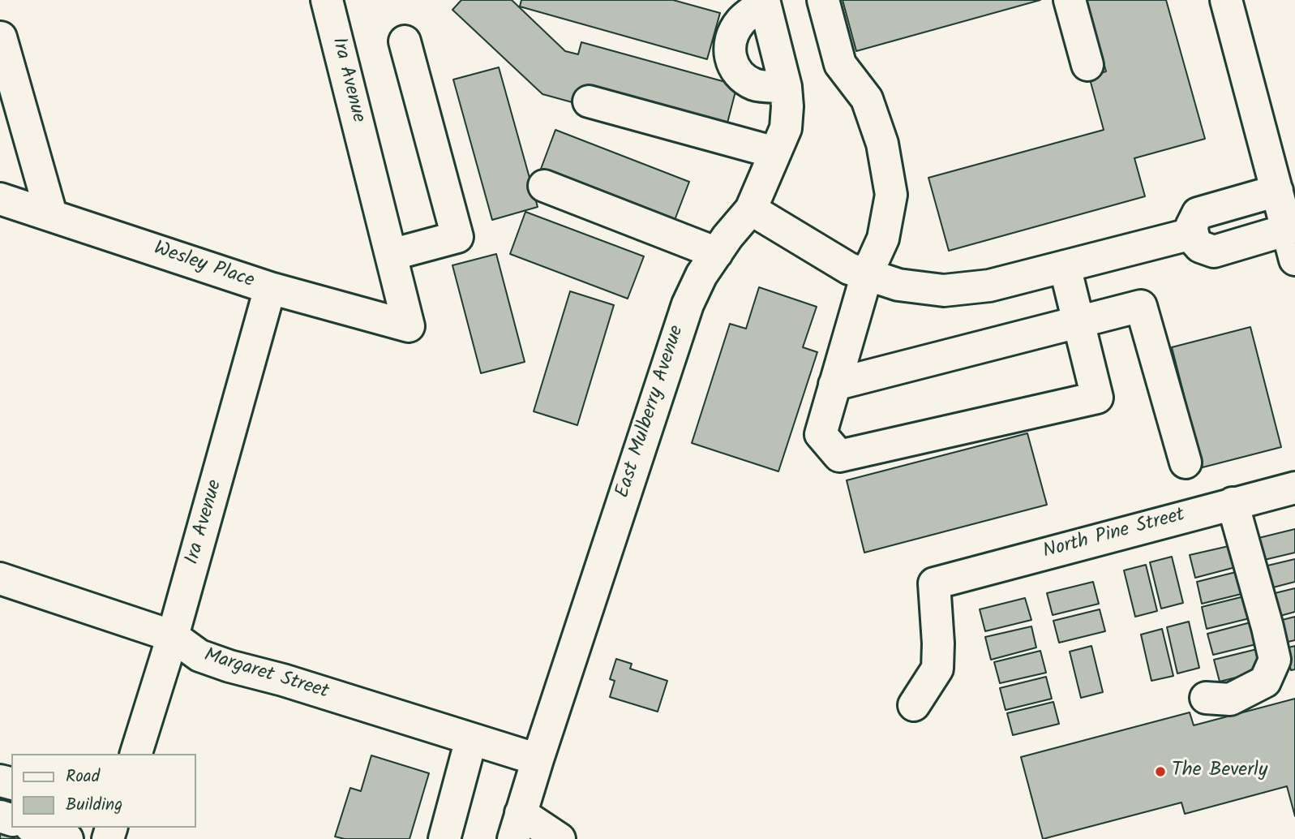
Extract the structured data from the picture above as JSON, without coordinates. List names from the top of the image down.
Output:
{
  "streets": {
    "street": [
      "Ira Avenue",
      "Wesley Place",
      "East Mulberry Avenue",
      "North Pine Street",
      "Margaret Street"
    ]
  },
  "crossings": [
    ["Ira Avenue", "Wesley Place"],
    ["Ira Avenue", "Margaret Street"],
    ["East Mulberry Avenue", "Margaret Street"]
  ],
  "places": ["The Beverly"],
  "legend": ["Road", "Building"]
}
